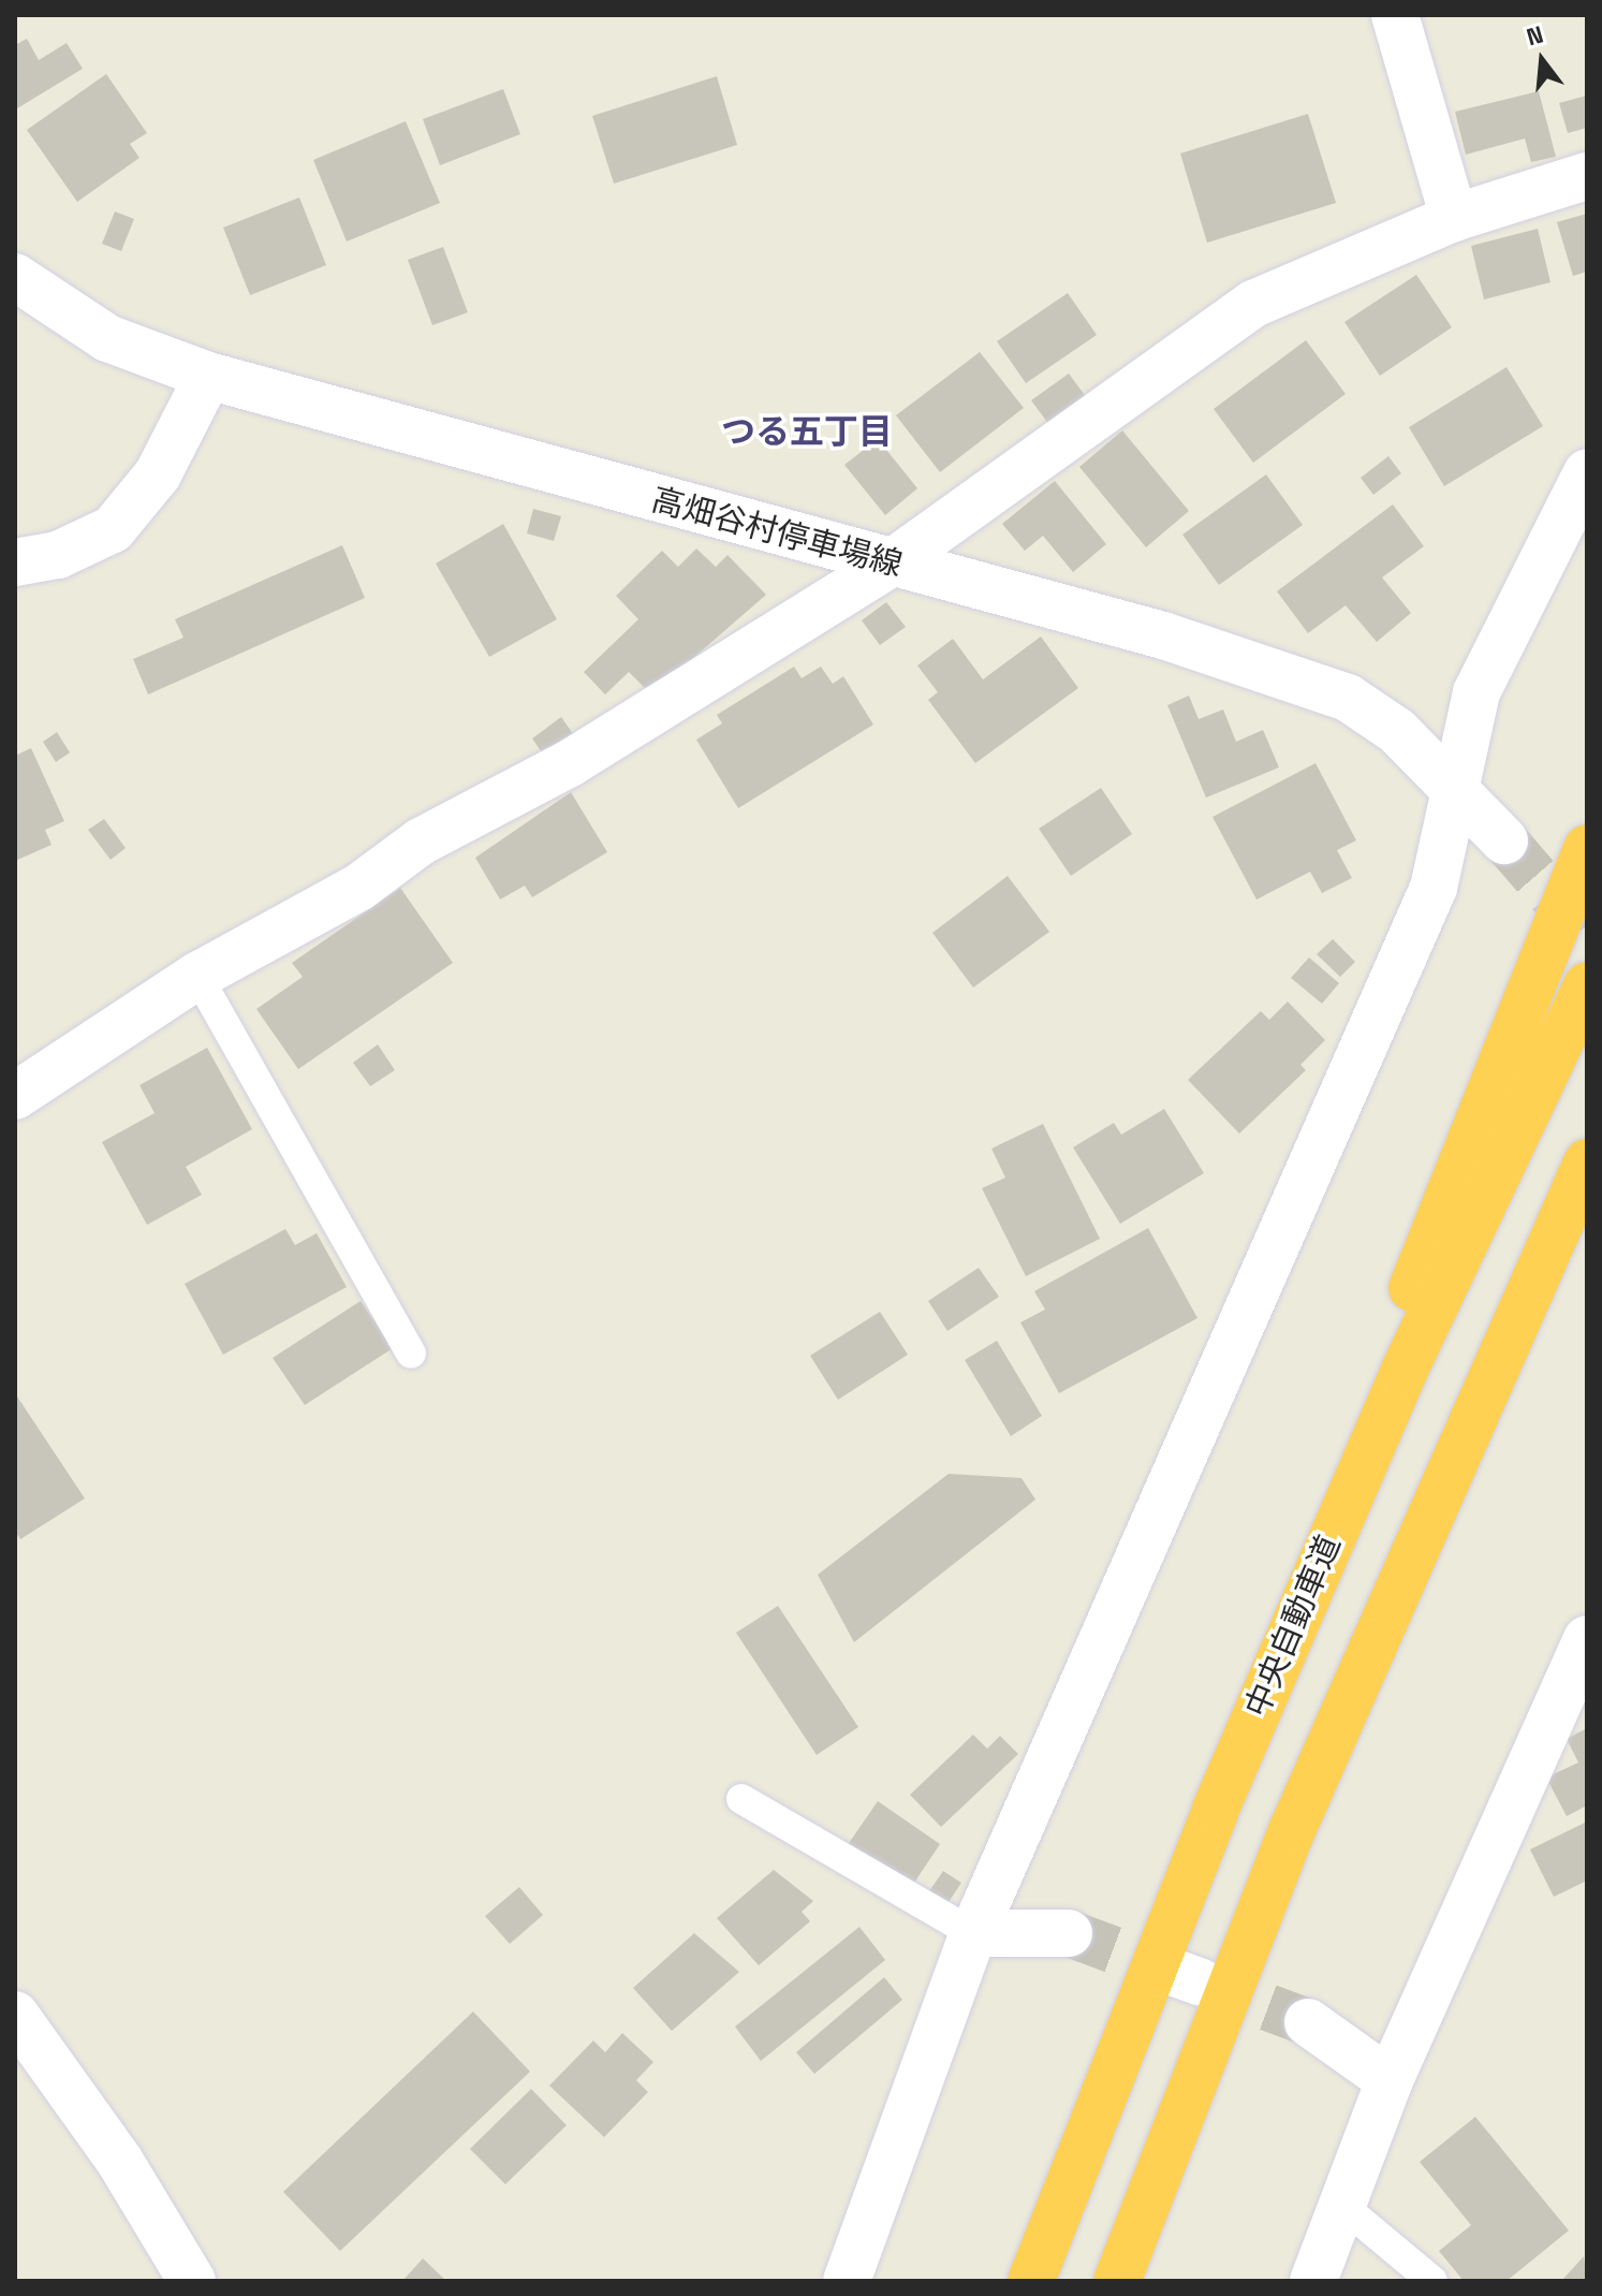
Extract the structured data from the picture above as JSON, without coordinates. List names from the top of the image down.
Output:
{
  "streets": {
    "highway": ["中央自動車道"],
    "street": ["高畑谷村停車場線"]
  },
  "districts": ["つる五丁目"],
  "north": "top"
}
